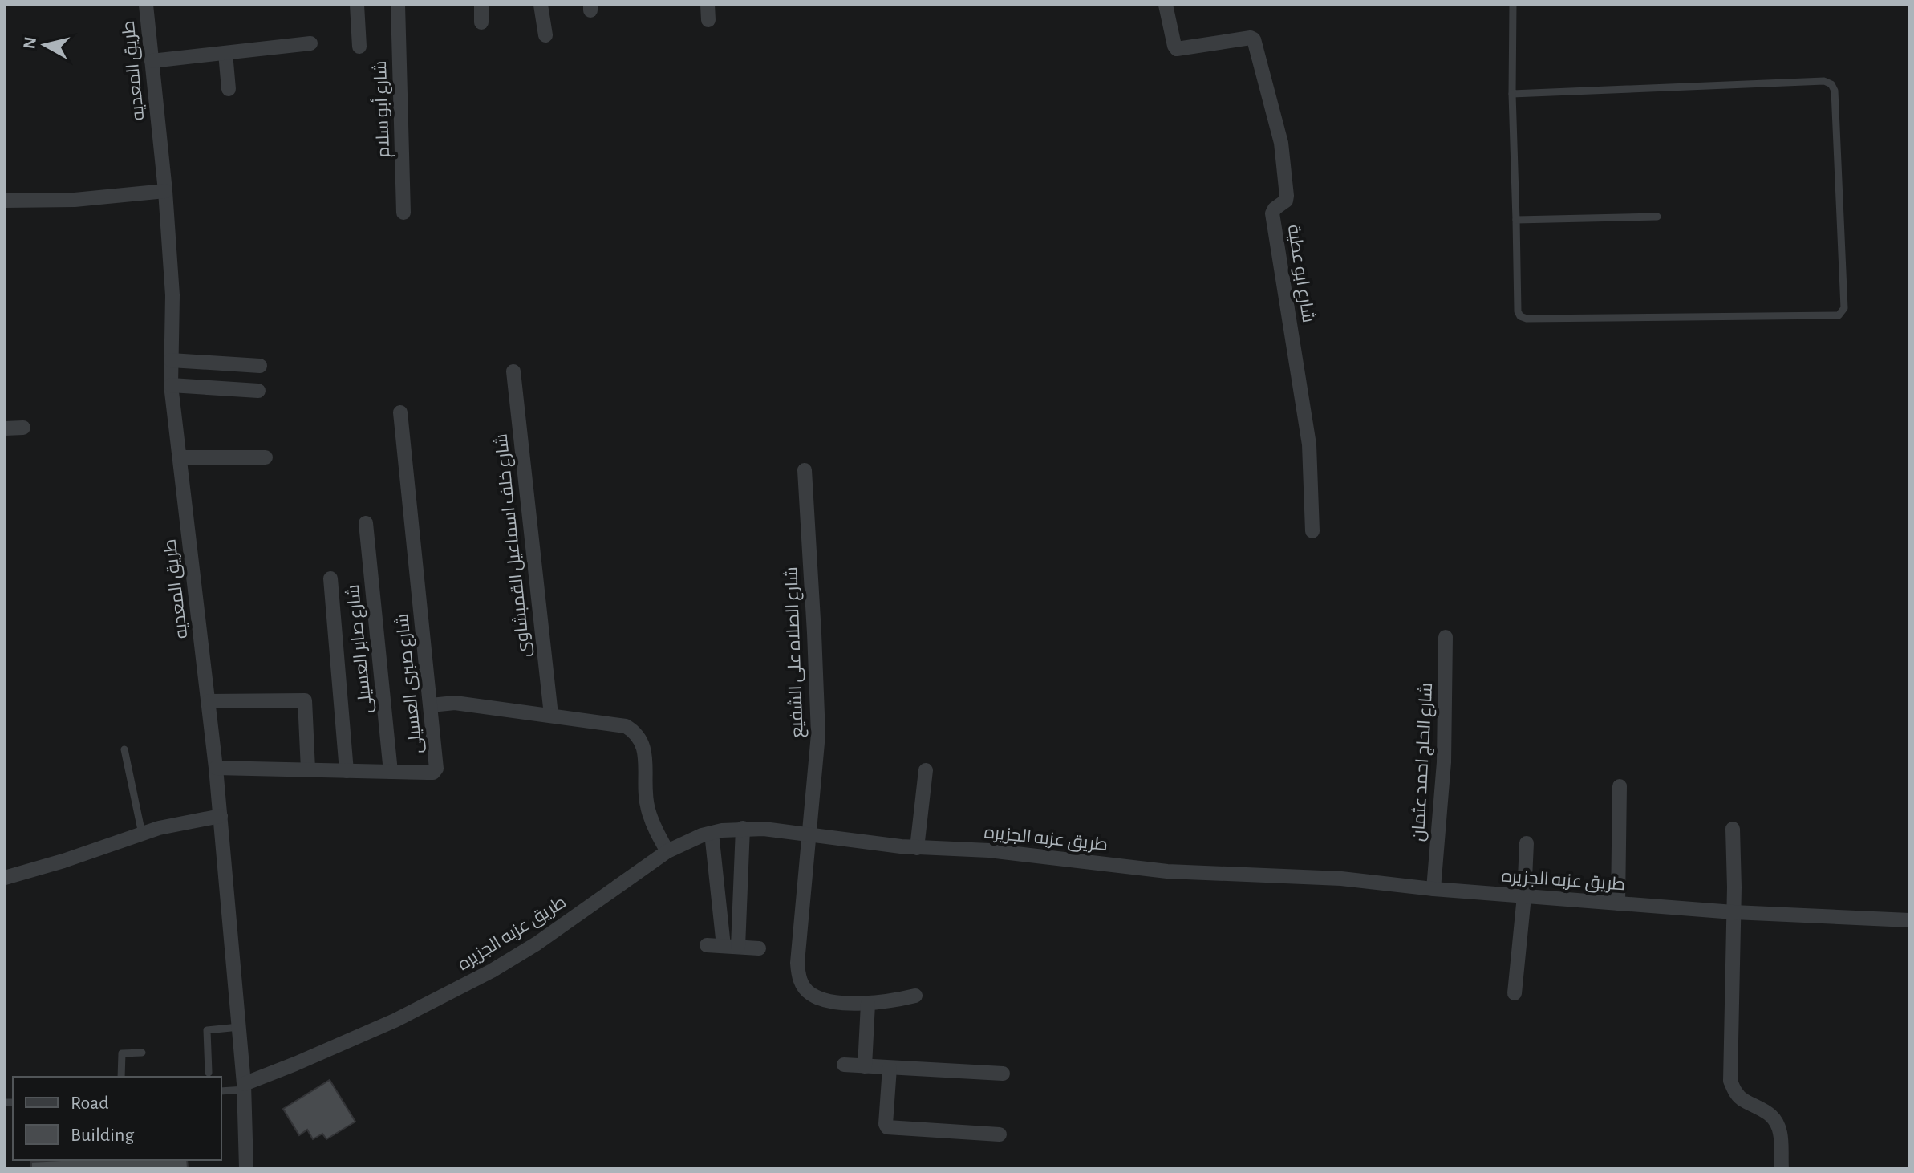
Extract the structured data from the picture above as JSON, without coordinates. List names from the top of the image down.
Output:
{
  "streets": {
    "street": [
      "طريق المعديه",
      "شارع أبو سلام",
      "شارع ابو عطية",
      "شارع خلف اسماعيل القمبشاوى",
      "شارع صابر العسيلى",
      "شارع الصلاه على الشفيع",
      "شارع صبرى العسيلى",
      "شارع الحاج احمد عثمان",
      "طريق عزبه الجزيره"
    ]
  },
  "crossings": [
    ["طريق المعديه", "شارع صبرى العسيلى"],
    ["طريق المعديه", "طريق عزبه الجزيره"],
    ["شارع صابر العسيلى", "شارع صبرى العسيلى"],
    ["شارع الصلاه على الشفيع", "طريق عزبه الجزيره"],
    ["شارع الحاج احمد عثمان", "طريق عزبه الجزيره"]
  ],
  "legend": ["Road", "Building"],
  "north": "left"
}
